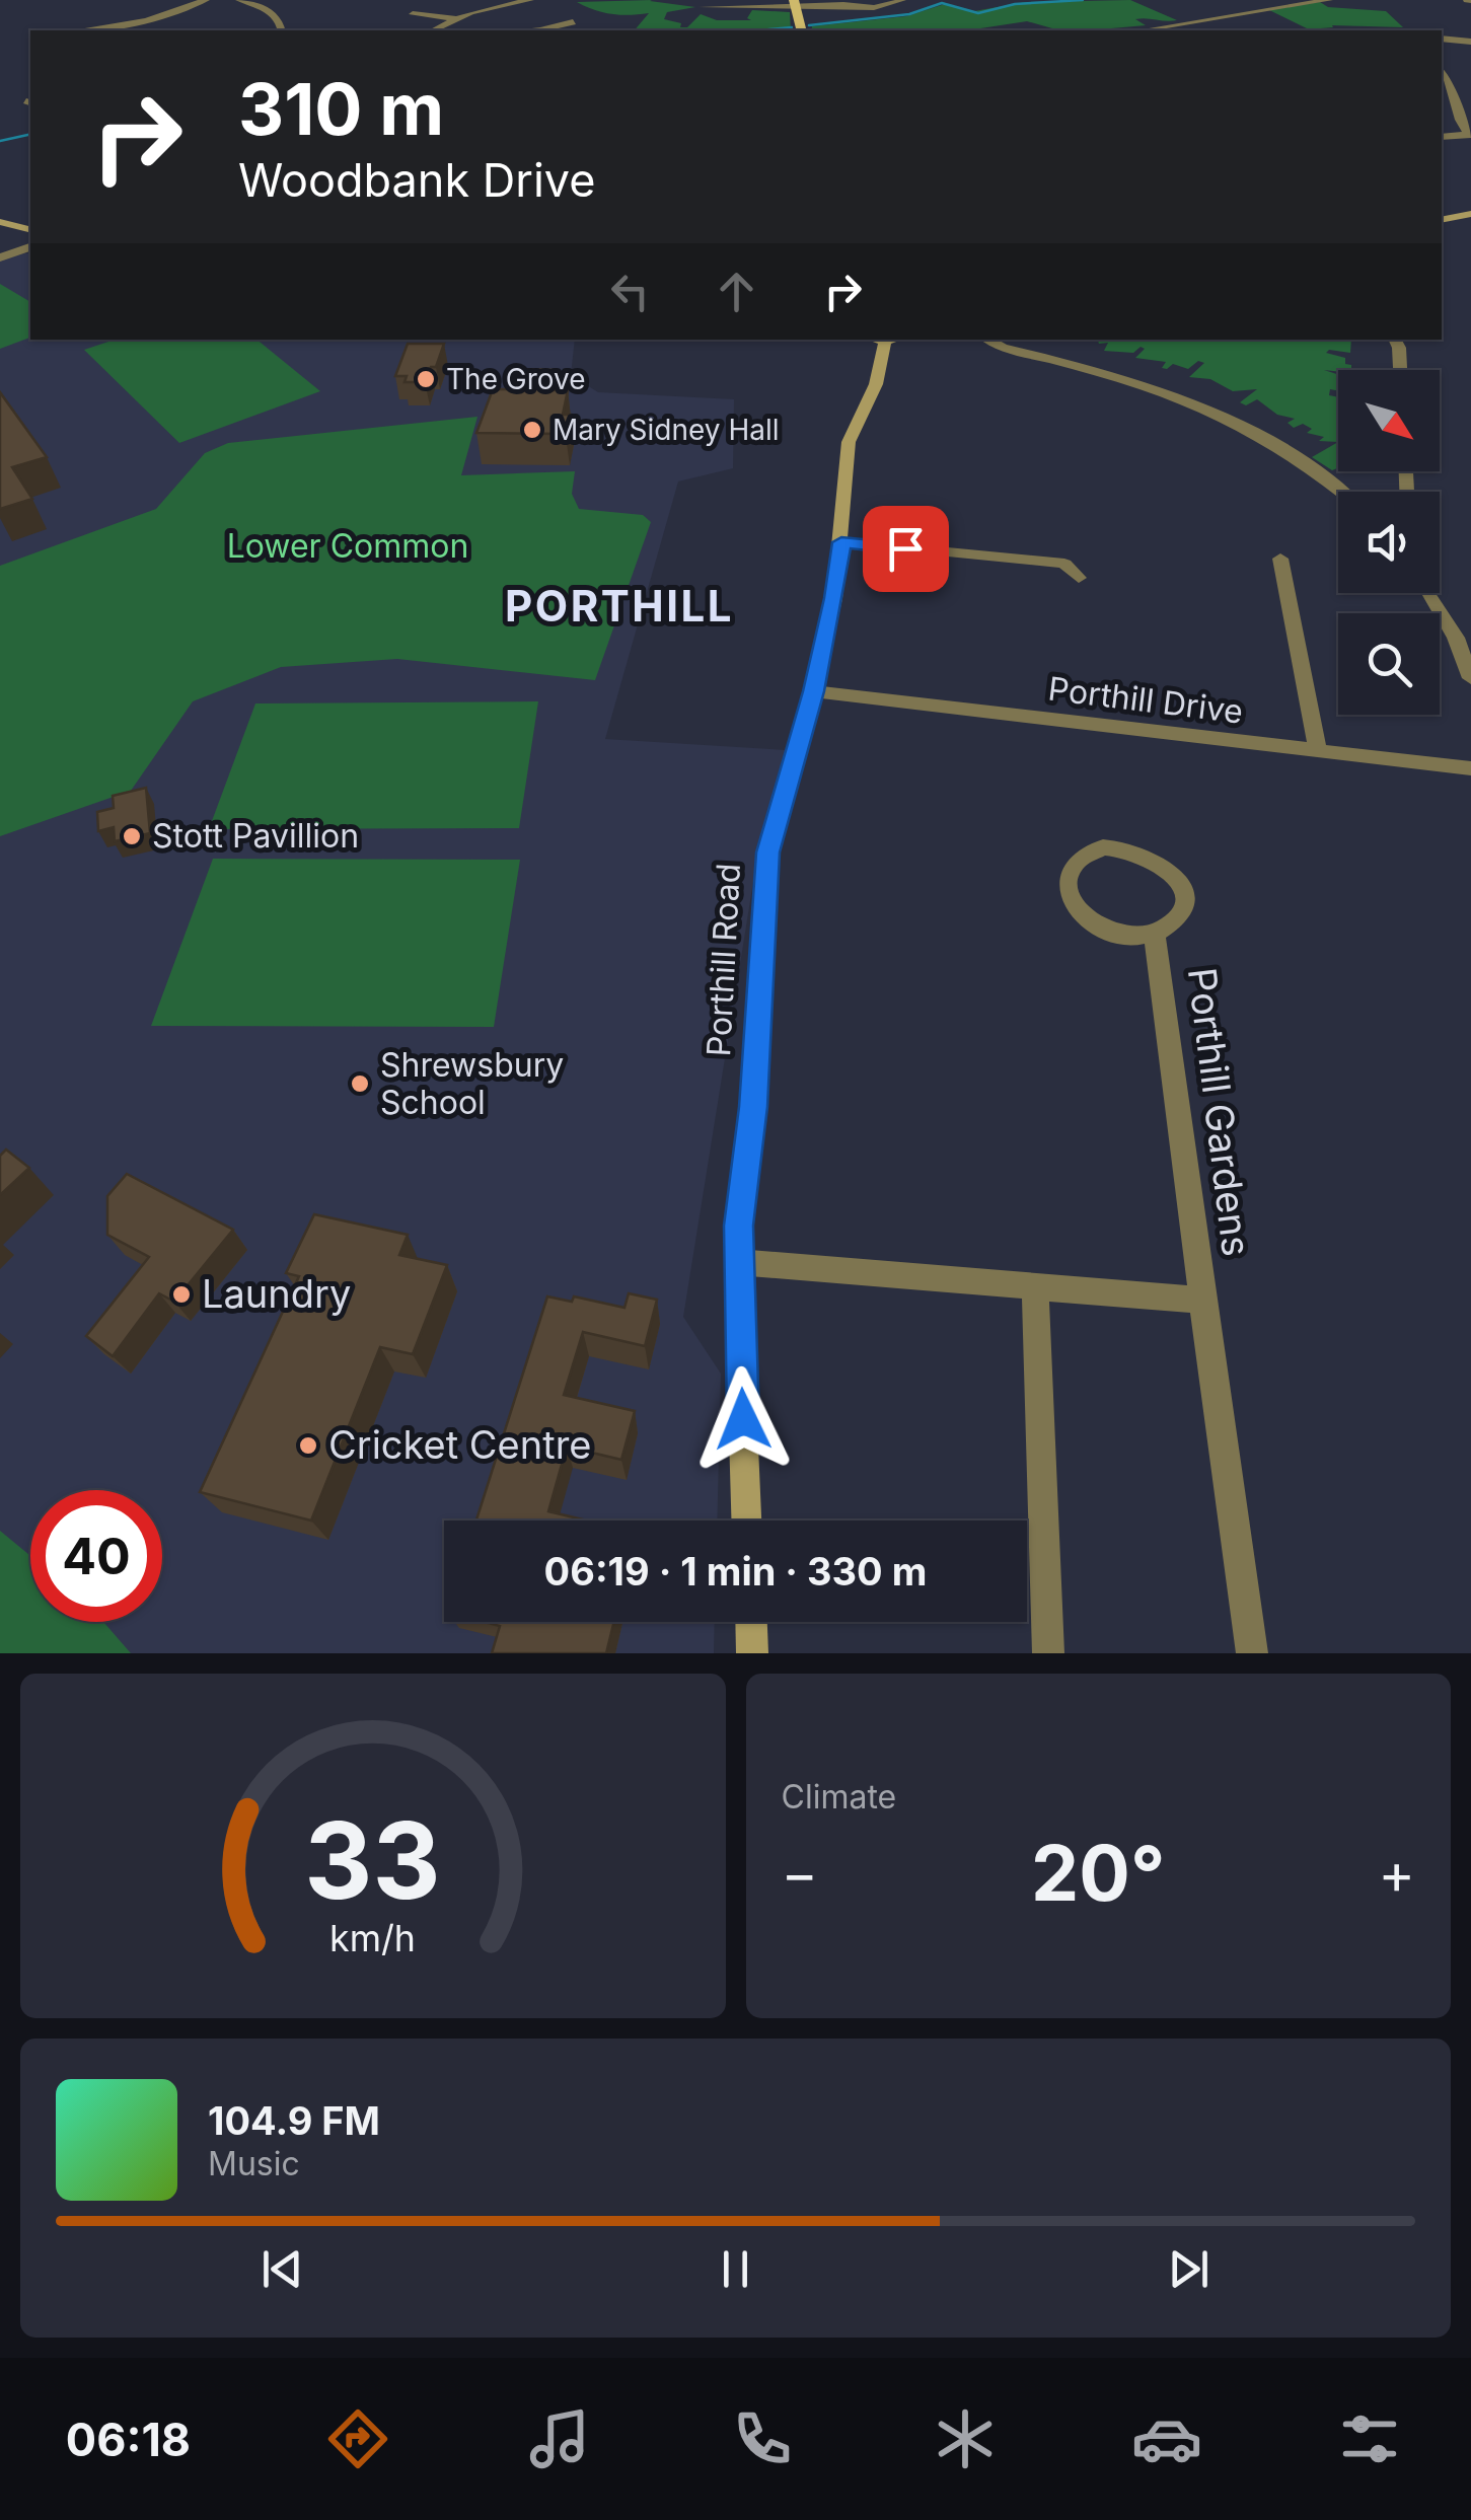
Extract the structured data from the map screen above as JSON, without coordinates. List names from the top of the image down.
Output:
{
  "streets": {
    "street": ["Porthill Drive", "Porthill Road", "Porthill Gardens"]
  },
  "crossings": [
    ["Porthill Drive", "Porthill Road"],
    ["Porthill Road", "Porthill Gardens"]
  ],
  "districts": ["PORTHILL"],
  "parks": ["Lower Common"],
  "places": [
    "The Grove",
    "Mary Sidney Hall",
    "Stott Pavillion",
    "Shrewsbury School",
    "Laundry",
    "Cricket Centre"
  ],
  "north": "bottom right",
  "page": {
    "turn": ["310 m", "Woodbank Drive"],
    "limit": "40",
    "trip": "06:19 · 1 min · 330 m",
    "tile": "Climate",
    "heat": ["−", "20°", "+"],
    "song": ["104.9 FM", "Music"],
    "tabs": "06:18",
    "gauge": ["33", "km/h"]
  }
}
